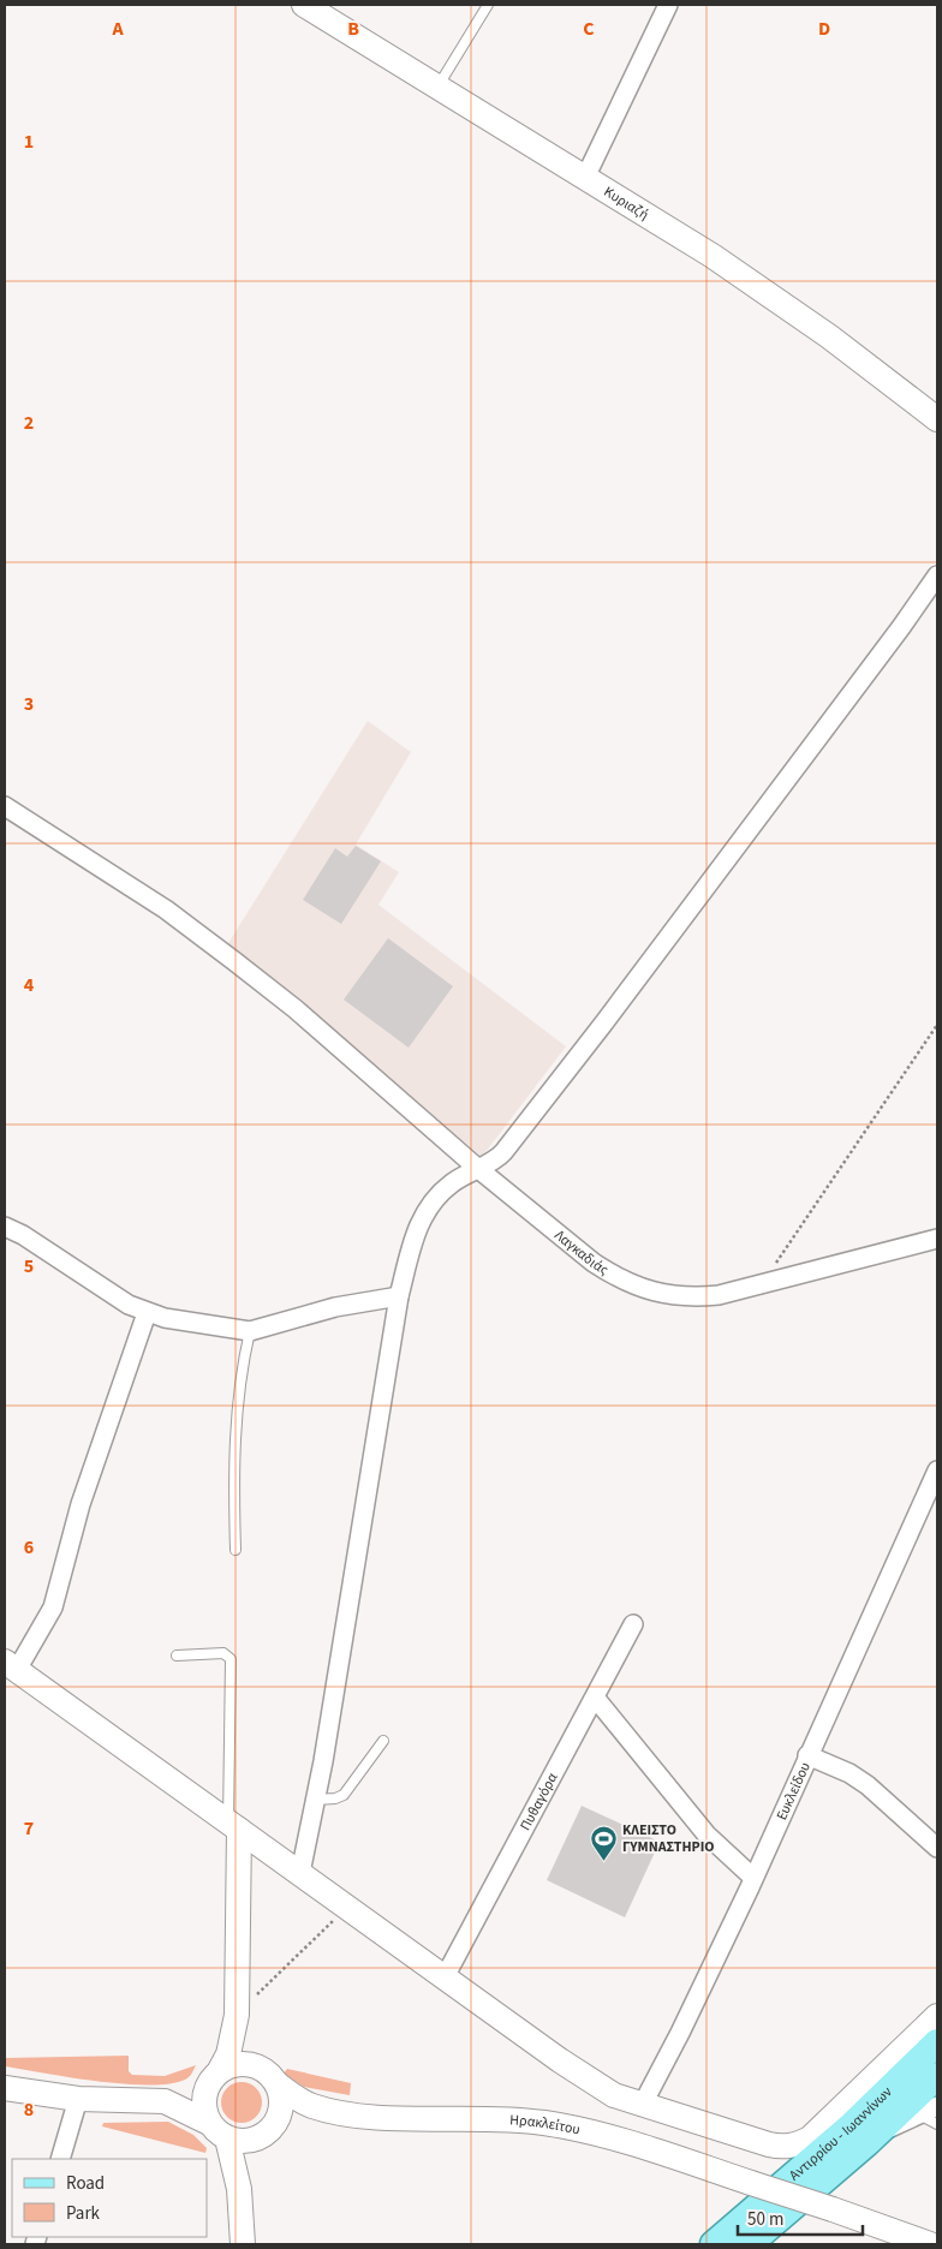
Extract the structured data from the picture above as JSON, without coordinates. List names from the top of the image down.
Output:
{
  "streets": {
    "main road": ["Αντιρρίου - Ιωαννίνων"],
    "street": [
      "Κυριαζή",
      "Λαγκαδιάς",
      "Ευκλείδου",
      "Πυθαγόρα",
      "Ηρακλείτου"
    ]
  },
  "places": {
    "sports": ["ΚΛΕΙΣΤΟ ΓΥΜΝΑΣΤΗΡΙΟ"]
  },
  "legend": ["Road", "Park"],
  "scale_bar": "50 m",
  "grid": {
    "columns": [
      "A",
      "B",
      "C",
      "D"
    ],
    "rows": [
      "1",
      "2",
      "3",
      "4",
      "5",
      "6",
      "7",
      "8"
    ]
  }
}
